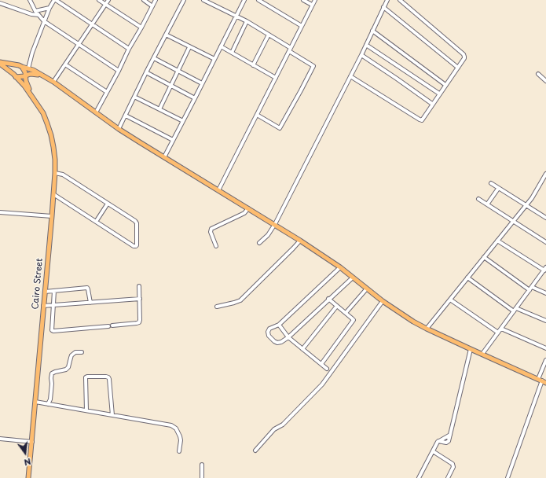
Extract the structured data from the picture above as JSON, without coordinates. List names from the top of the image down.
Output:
{
  "streets": {
    "main road": ["Cairo Street"]
  },
  "north": "bottom"
}
